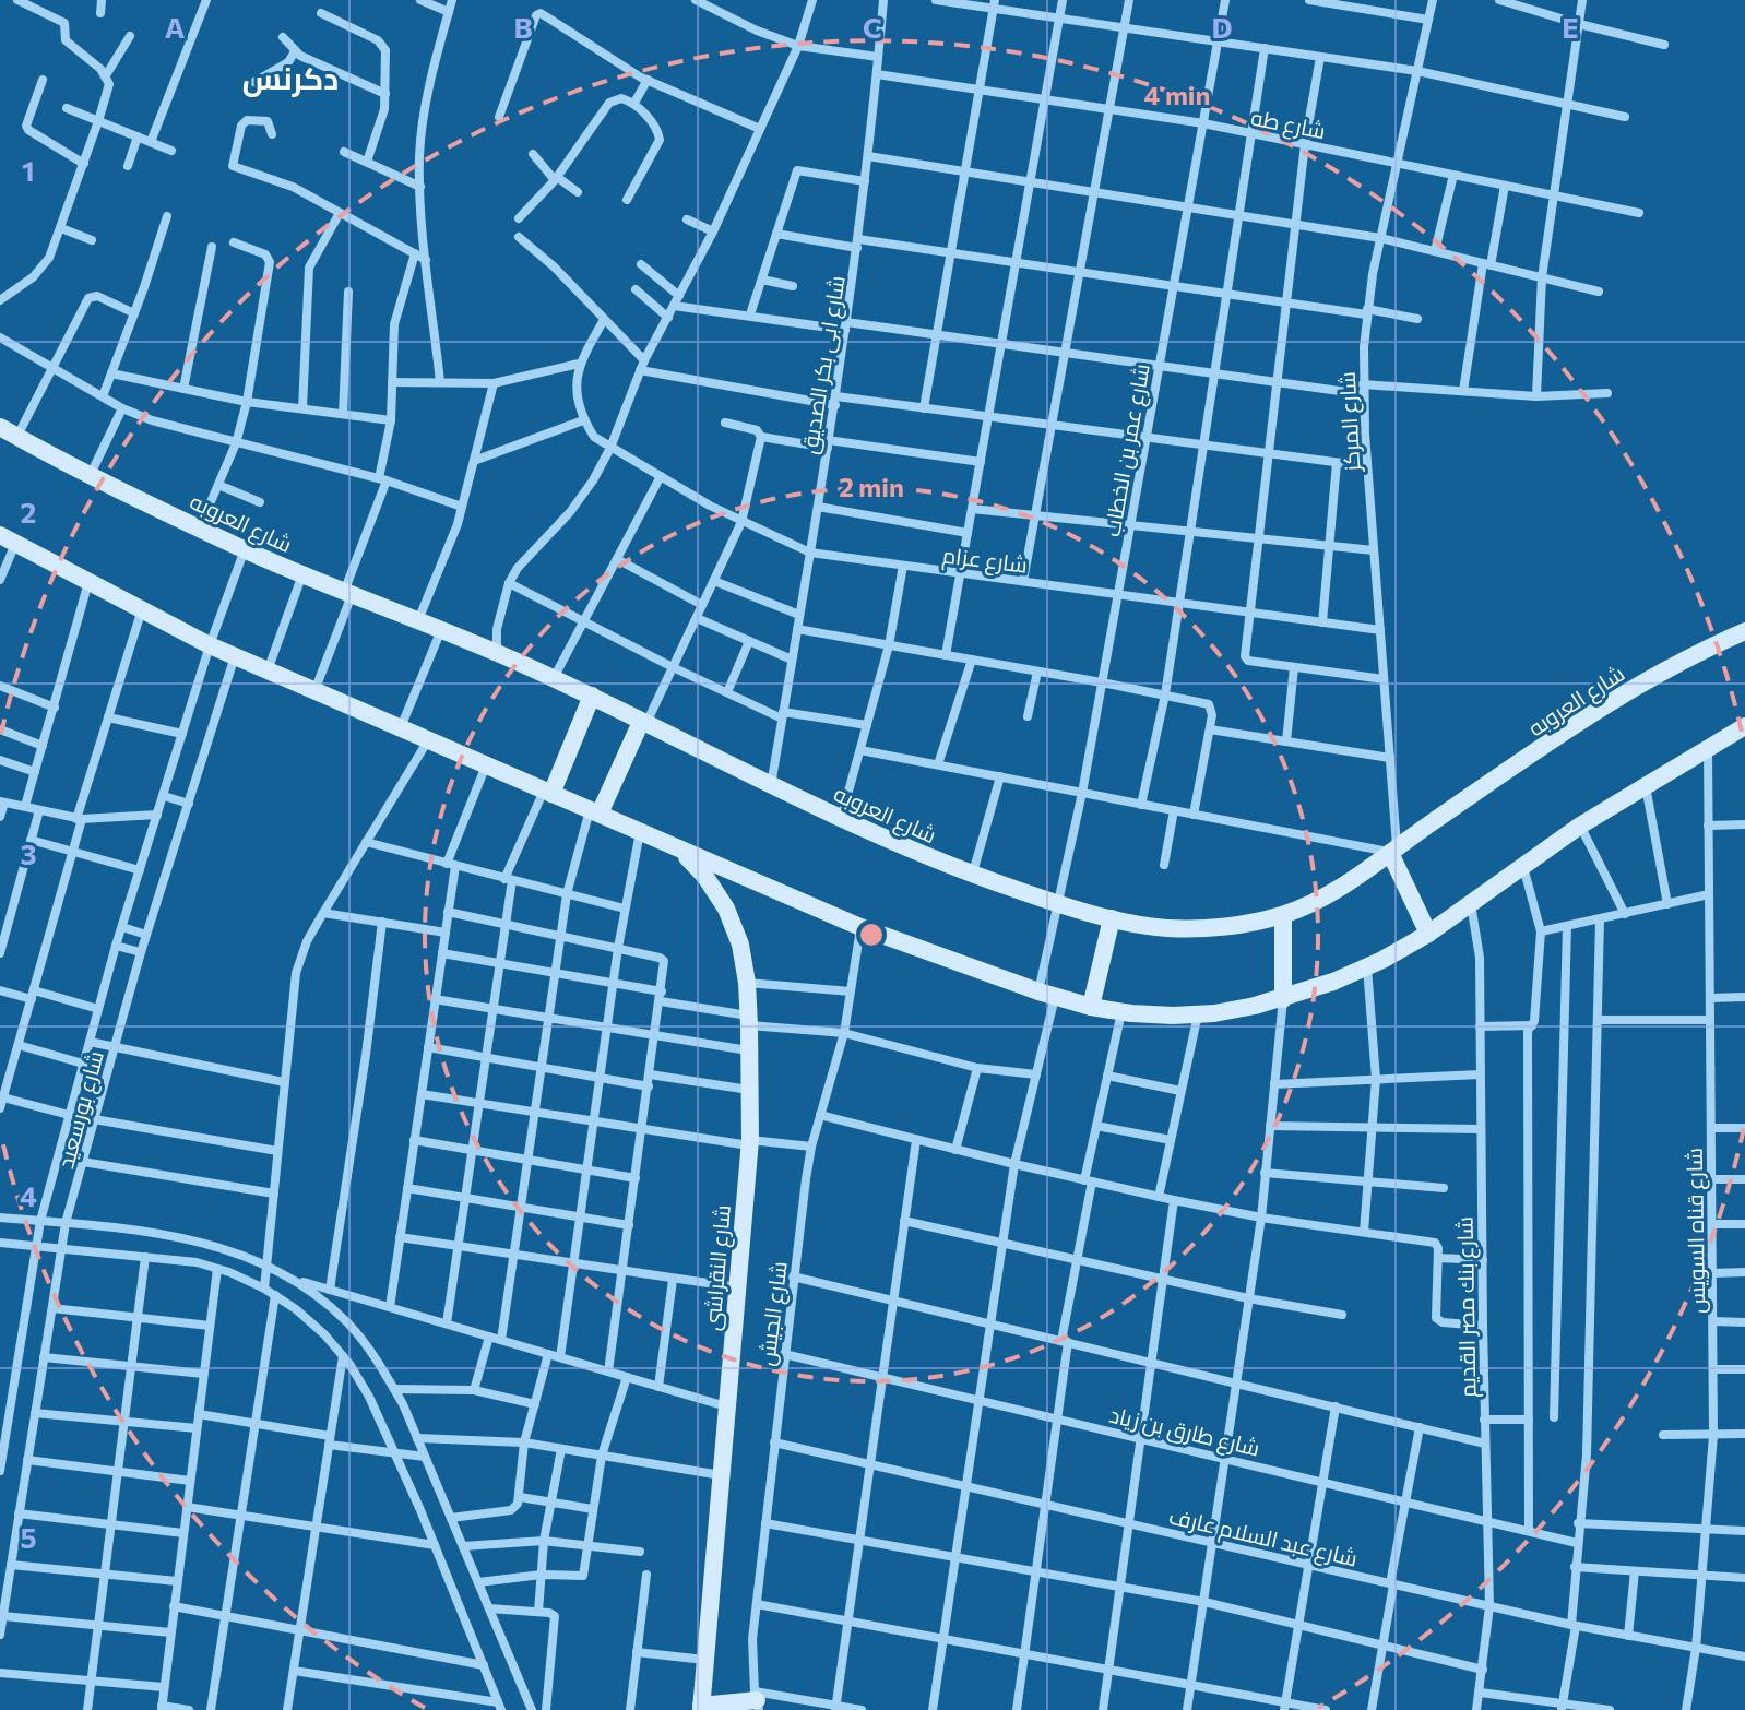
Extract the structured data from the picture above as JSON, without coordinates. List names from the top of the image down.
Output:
{
  "streets": {
    "street": [
      "شارع طه",
      "شارع ابى بكر الصديق",
      "شارع المركز",
      "شارع عمر بن الخطاب",
      "شارع العروبه",
      "شارع عزام",
      "شارع بورسعيد",
      "شارع قناه السويس",
      "شارع النقراشى",
      "شارع بنك مصر القديم",
      "شارع الجيش",
      "شارع طارق بن زياد",
      "شارع عبد السلام عارف"
    ]
  },
  "crossings": [
    ["شارع طه", "شارع ابى بكر الصديق"],
    ["شارع طه", "شارع المركز"],
    ["شارع طه", "شارع عمر بن الخطاب"],
    ["شارع ابى بكر الصديق", "شارع العروبه"],
    ["شارع ابى بكر الصديق", "شارع عزام"],
    ["شارع المركز", "شارع العروبه"],
    ["شارع المركز", "شارع عزام"],
    ["شارع عمر بن الخطاب", "شارع العروبه"],
    ["شارع عمر بن الخطاب", "شارع عزام"],
    ["شارع العروبه", "شارع بورسعيد"],
    ["شارع قناه السويس", "شارع عبد السلام عارف"],
    ["شارع بنك مصر القديم", "شارع طارق بن زياد"],
    ["شارع بنك مصر القديم", "شارع عبد السلام عارف"],
    ["شارع الجيش", "شارع طارق بن زياد"],
    ["شارع الجيش", "شارع عبد السلام عارف"]
  ],
  "districts": ["دكرنس"],
  "grid": {
    "columns": [
      "A",
      "B",
      "C",
      "D",
      "E"
    ],
    "rows": [
      "1",
      "2",
      "3",
      "4",
      "5"
    ]
  },
  "rings": ["4 min", "2 min"]
}
